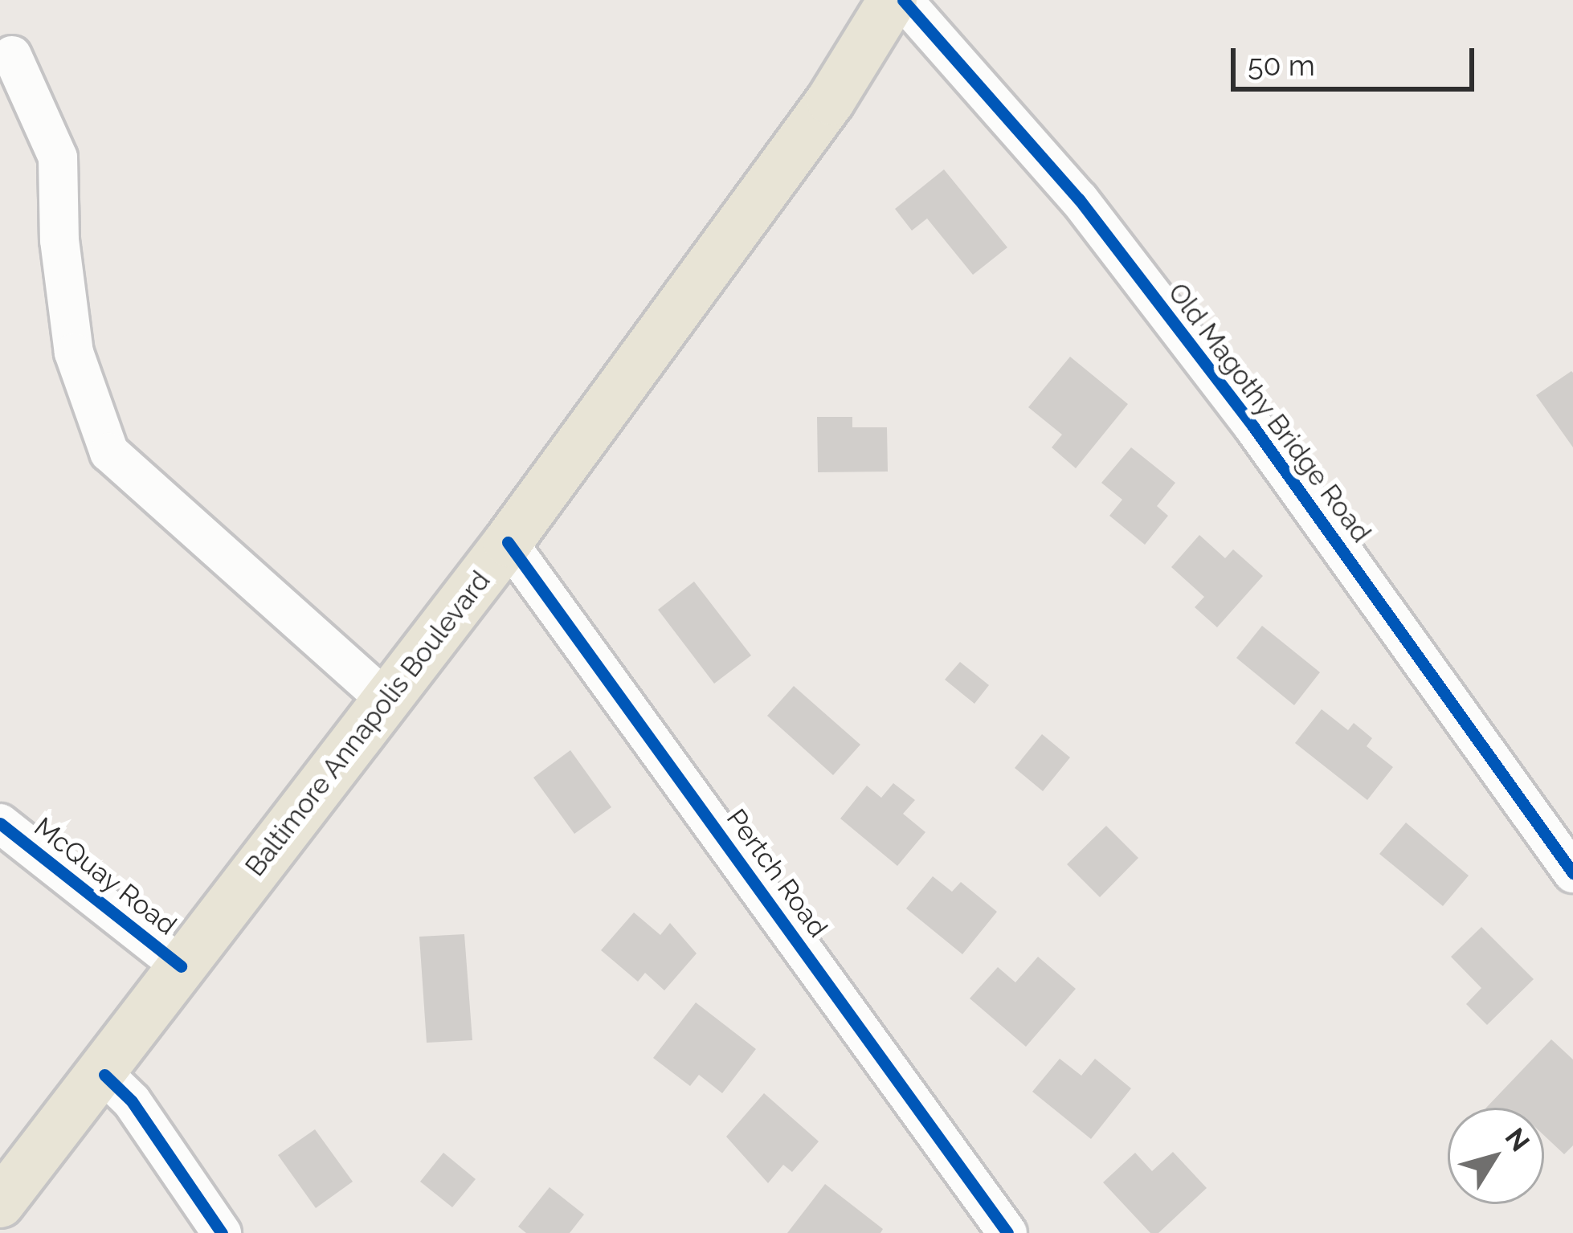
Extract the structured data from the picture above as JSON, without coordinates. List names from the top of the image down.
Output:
{
  "streets": {
    "main road": ["Baltimore Annapolis Boulevard"],
    "street": ["Old Magothy Bridge Road", "Pertch Road", "McQuay Road"]
  },
  "crossings": [
    ["Baltimore Annapolis Boulevard", "Pertch Road"],
    ["Baltimore Annapolis Boulevard", "McQuay Road"]
  ],
  "scale_bar": "50 m",
  "north": "top right"
}
